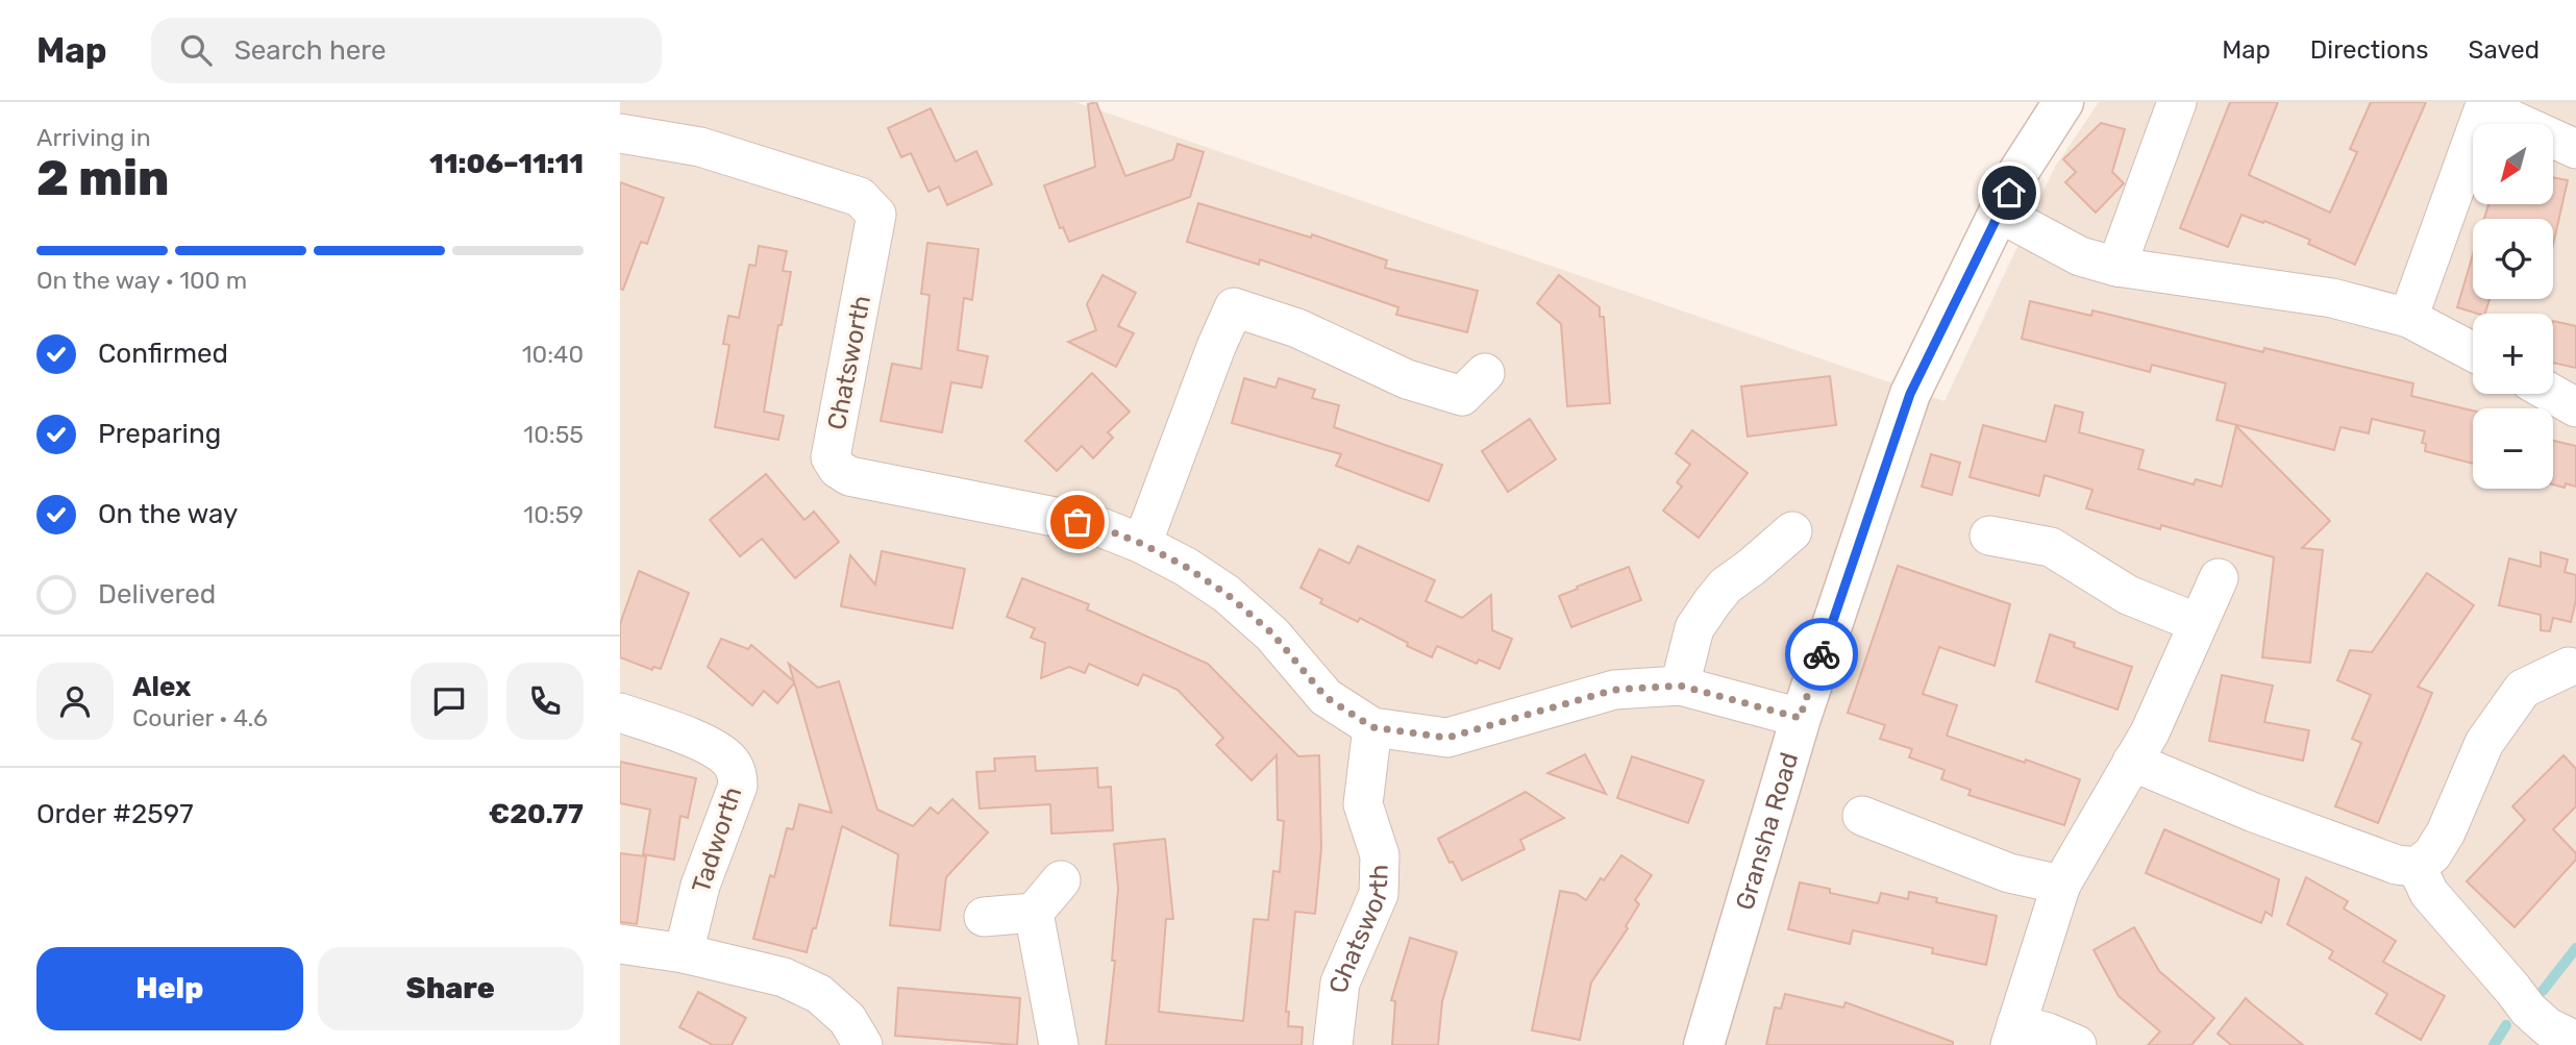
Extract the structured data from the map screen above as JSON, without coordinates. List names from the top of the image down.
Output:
{
  "streets": {
    "street": ["Chatsworth", "Gransha Road", "Tadworth"]
  },
  "crossings": [
    ["Chatsworth", "Gransha Road"]
  ],
  "north": "bottom left",
  "page": {
    "header": "Map",
    "search": "Search here",
    "nav": ["Map", "Directions", "Saved"],
    "heading": ["2 min", "Arriving in", "11:06–11:11"],
    "panel": [
      "Alex",
      "Courier · 4.6",
      "Order #2597",
      "€20.77"
    ],
    "map_buttons": ["+", "−"],
    "bar": "On the way · 100 m",
    "list": [
      ["Confirmed", "10:40"],
      ["Preparing", "10:55"],
      ["On the way", "10:59"],
      "Delivered"
    ],
    "buttons": ["Help", "Share"]
  }
}
